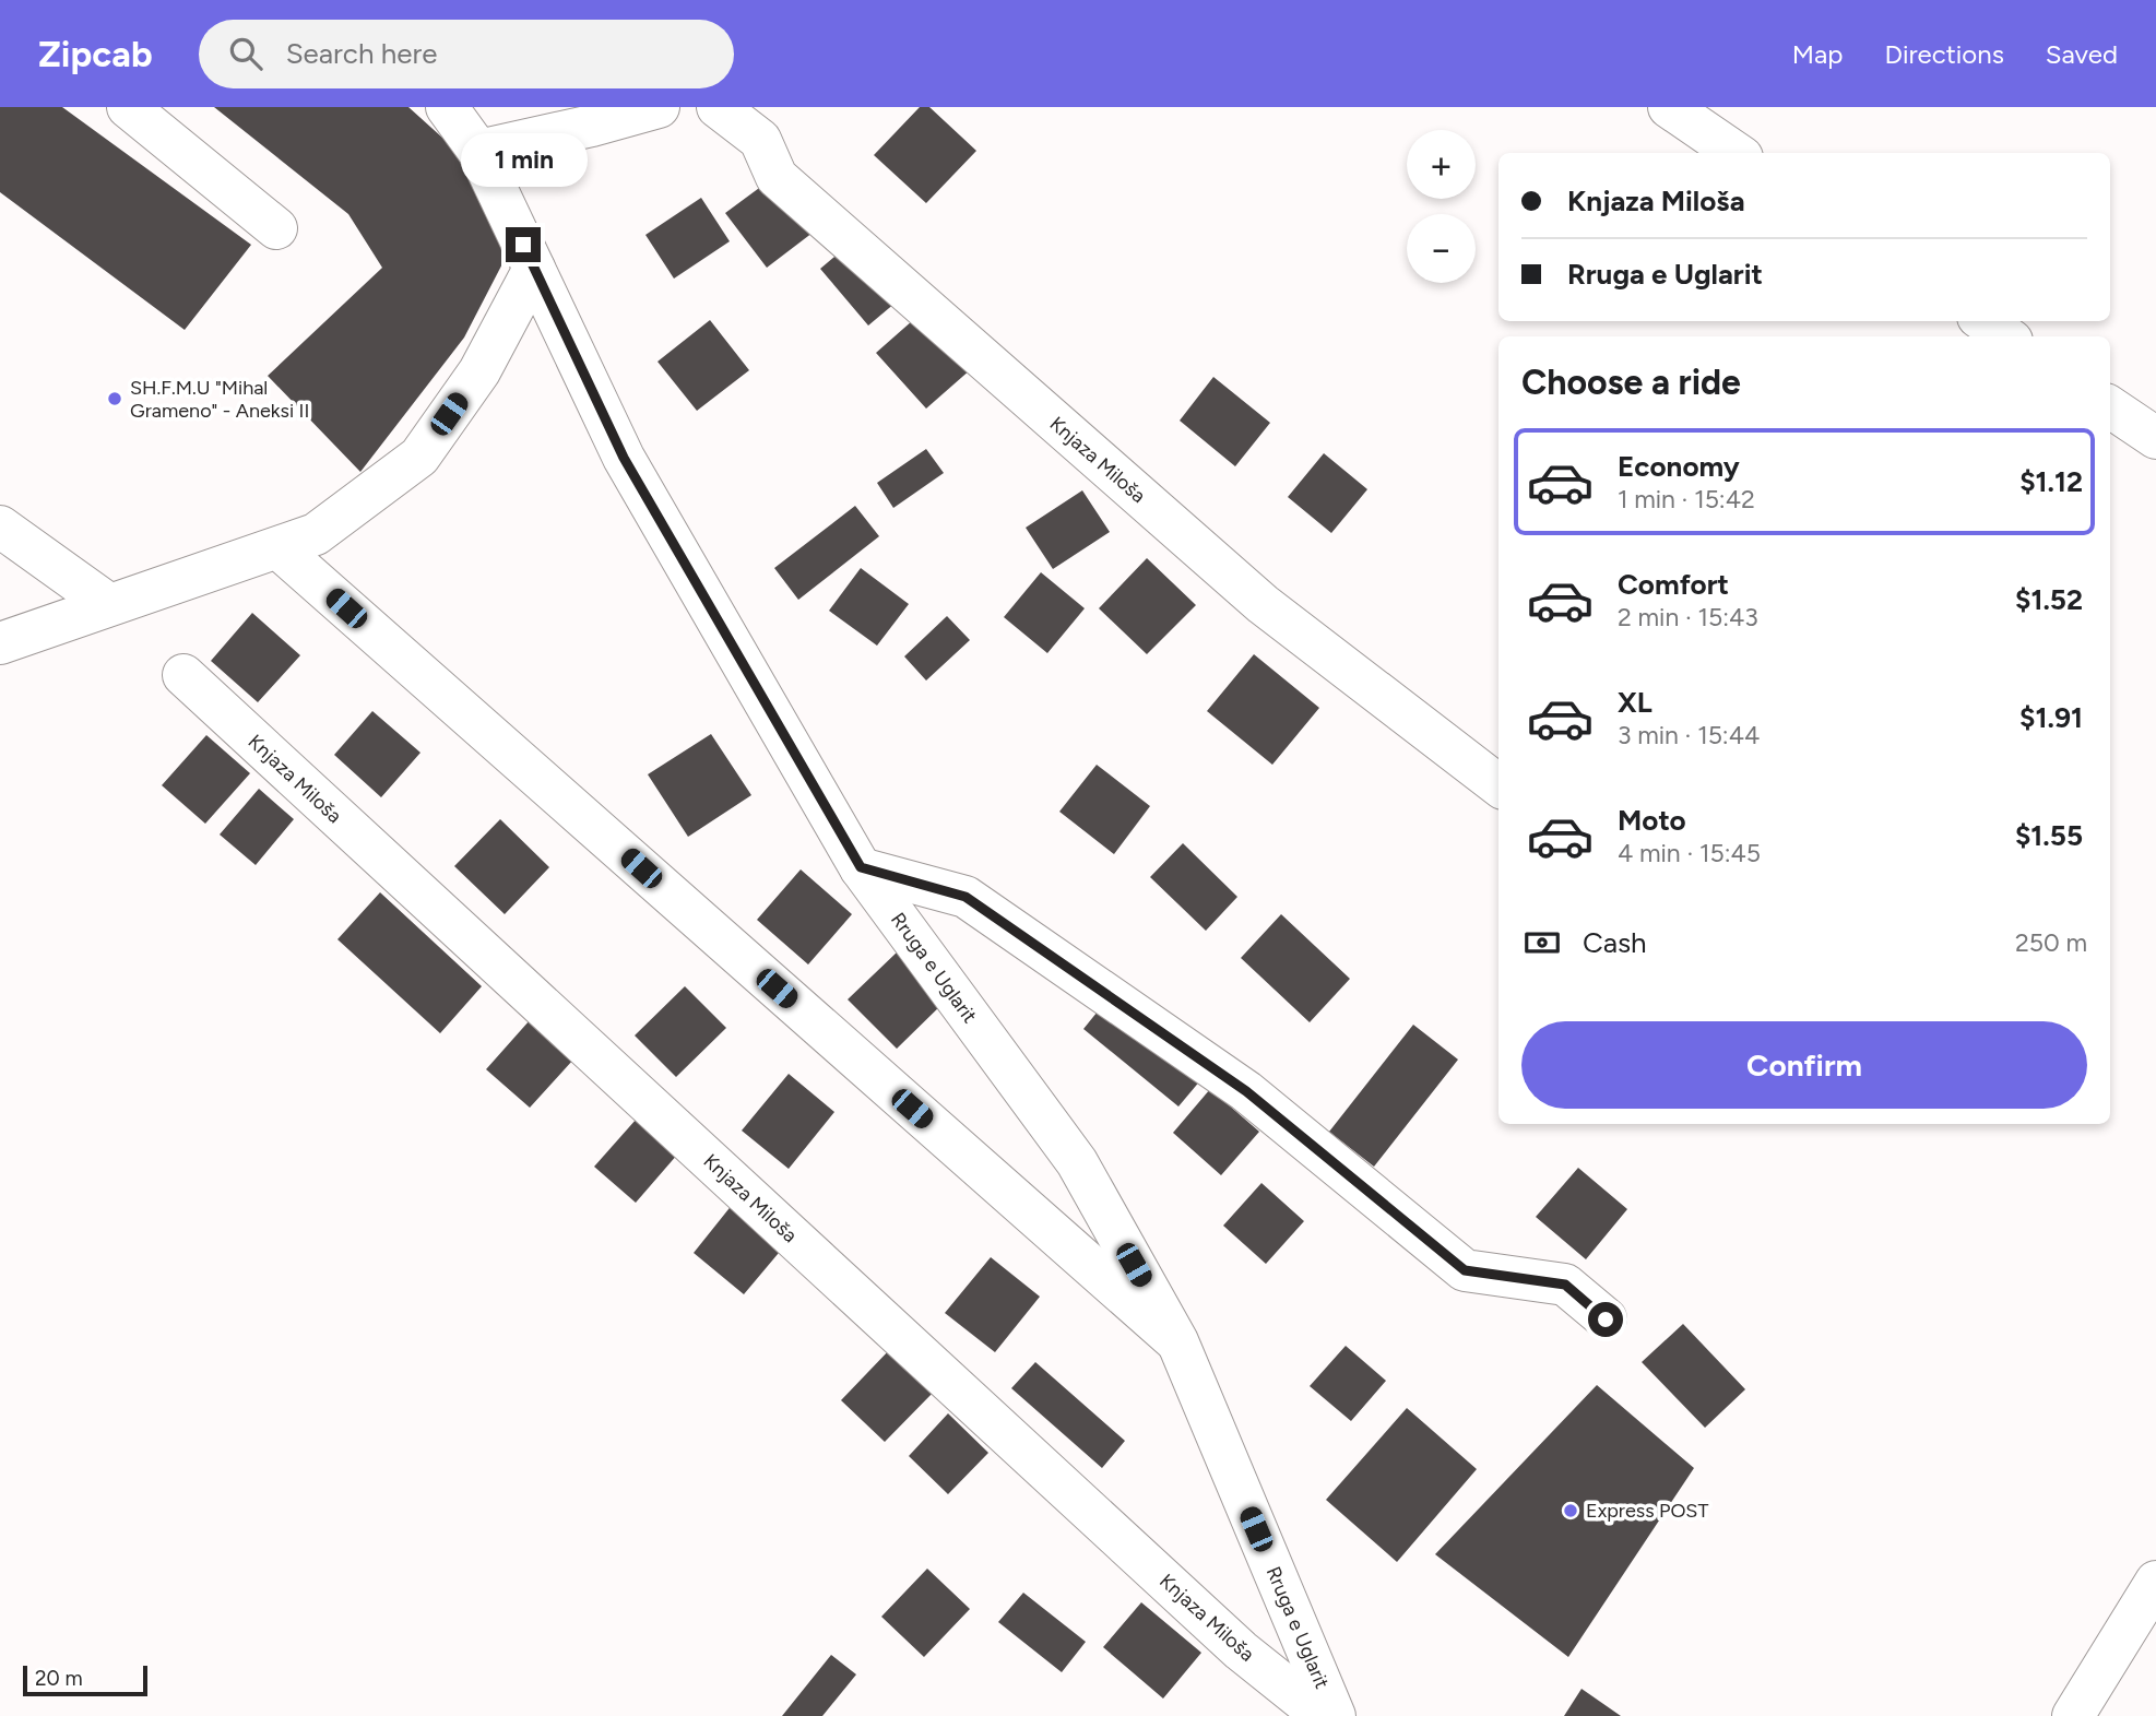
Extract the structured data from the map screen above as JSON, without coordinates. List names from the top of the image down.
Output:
{
  "streets": {
    "street": ["Knjaza Miloša", "Rruga e Uglarit"]
  },
  "places": ["SH.F.M.U \"Mihal Grameno\" - Aneksi II", "Express POST"],
  "scale_bar": "20 m",
  "page": {
    "header": "Zipcab",
    "search": "Search here",
    "nav": ["Map", "Directions", "Saved"],
    "map_buttons": ["+", "−"],
    "bubble": "1 min",
    "banner": ["Knjaza Miloša", "Rruga e Uglarit"],
    "heading": "Choose a ride",
    "list": [
      {
        "name": "Economy",
        "note": "1 min · 15:42",
        "value": "$1.12"
      },
      {
        "name": "Comfort",
        "note": "2 min · 15:43",
        "value": "$1.52"
      },
      {
        "name": "XL",
        "note": "3 min · 15:44",
        "value": "$1.91"
      },
      {
        "name": "Moto",
        "note": "4 min · 15:45",
        "value": "$1.55"
      }
    ],
    "pay": ["Cash", "250 m"],
    "buttons": "Confirm",
    "scale": "20 m"
  }
}
